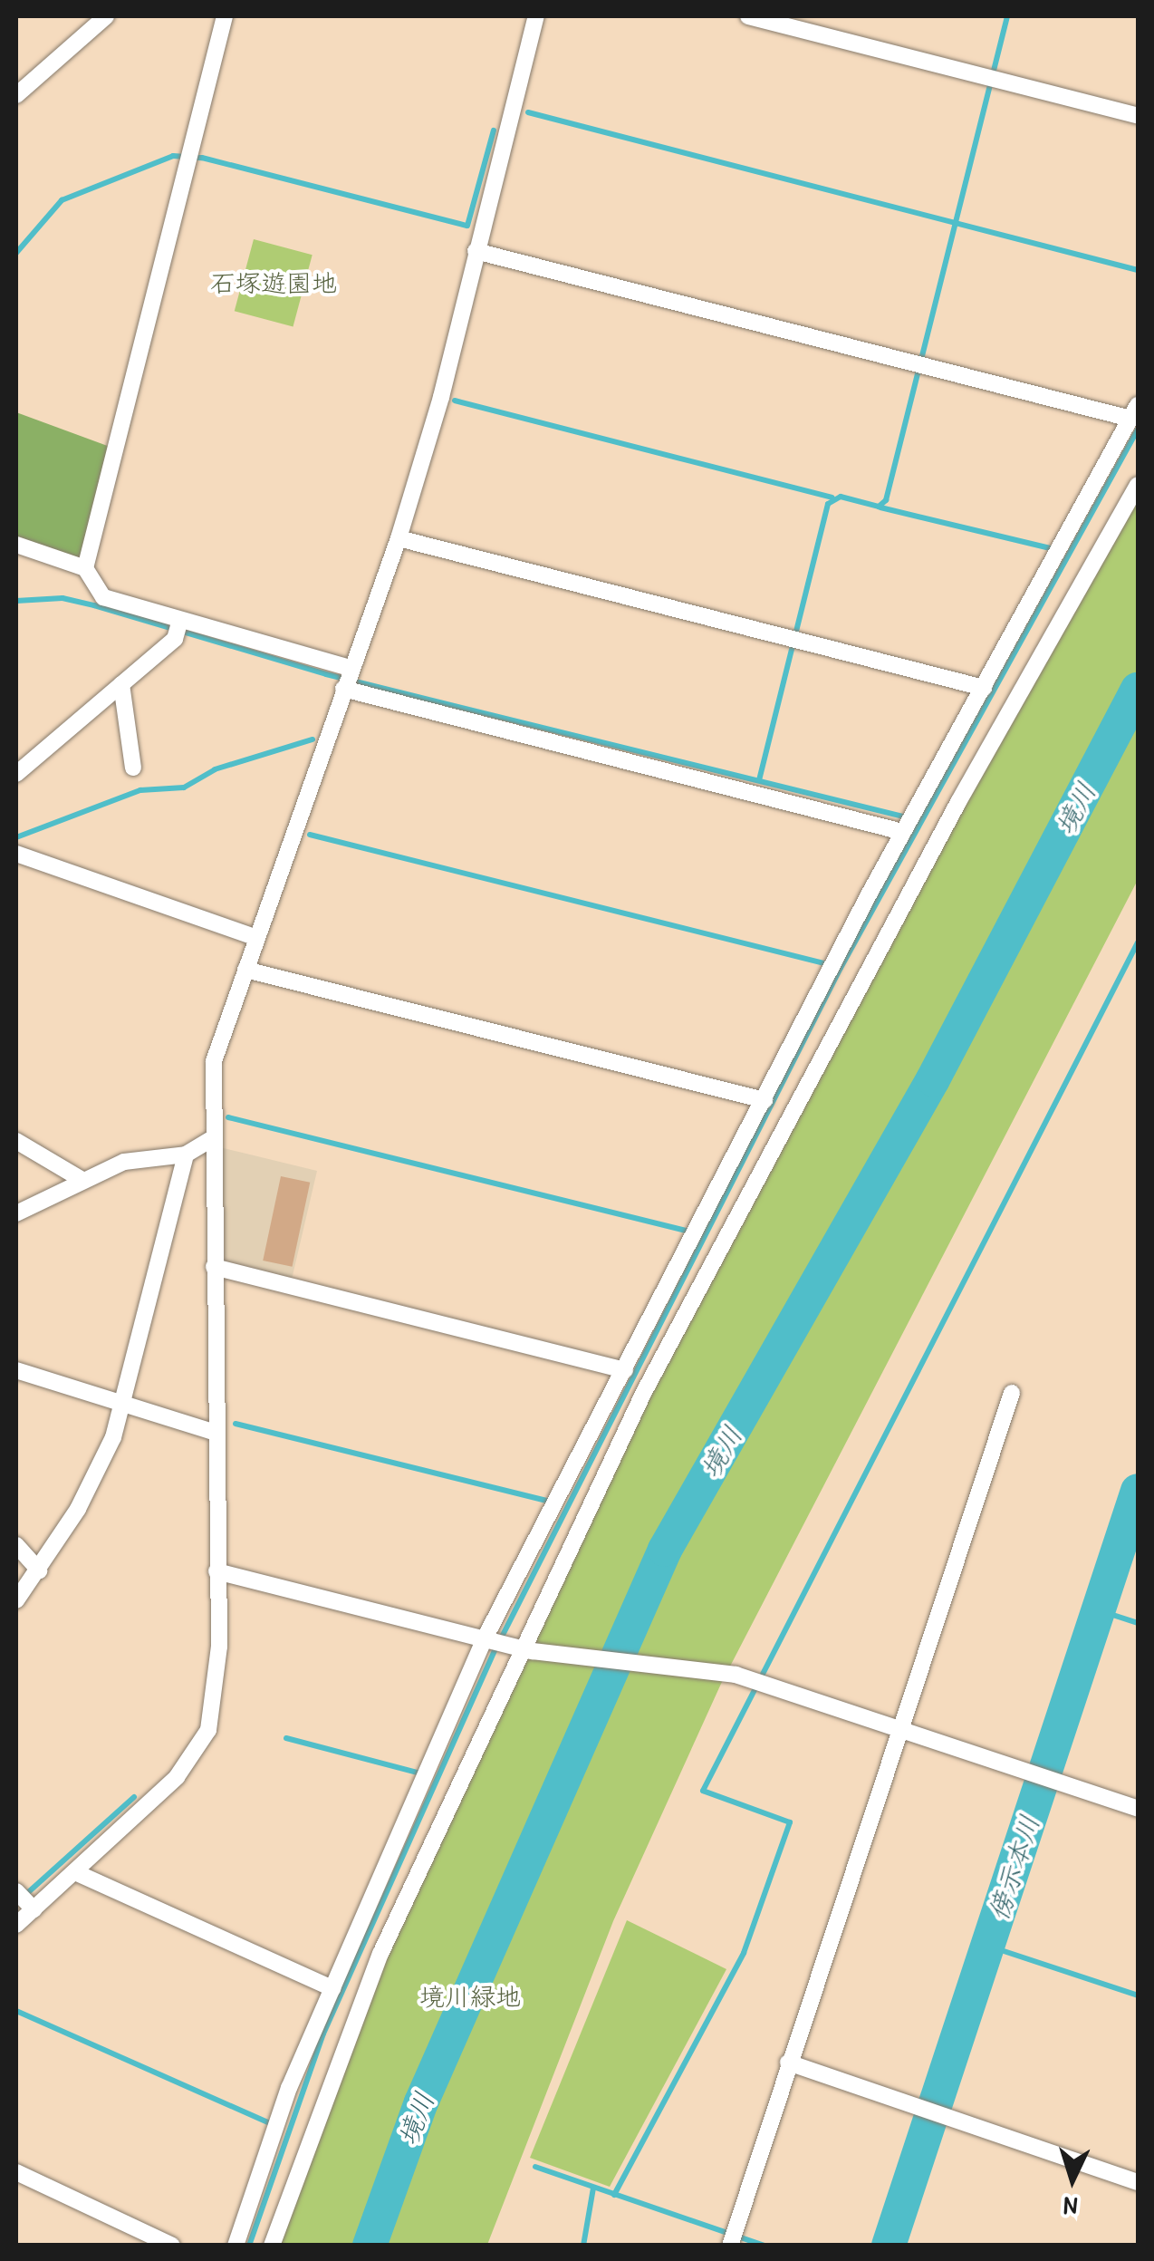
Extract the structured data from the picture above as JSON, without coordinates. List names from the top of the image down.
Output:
{
  "water": ["境川", "傍示本川"],
  "parks": ["石塚遊園地", "境川緑地"],
  "north": "bottom"
}
